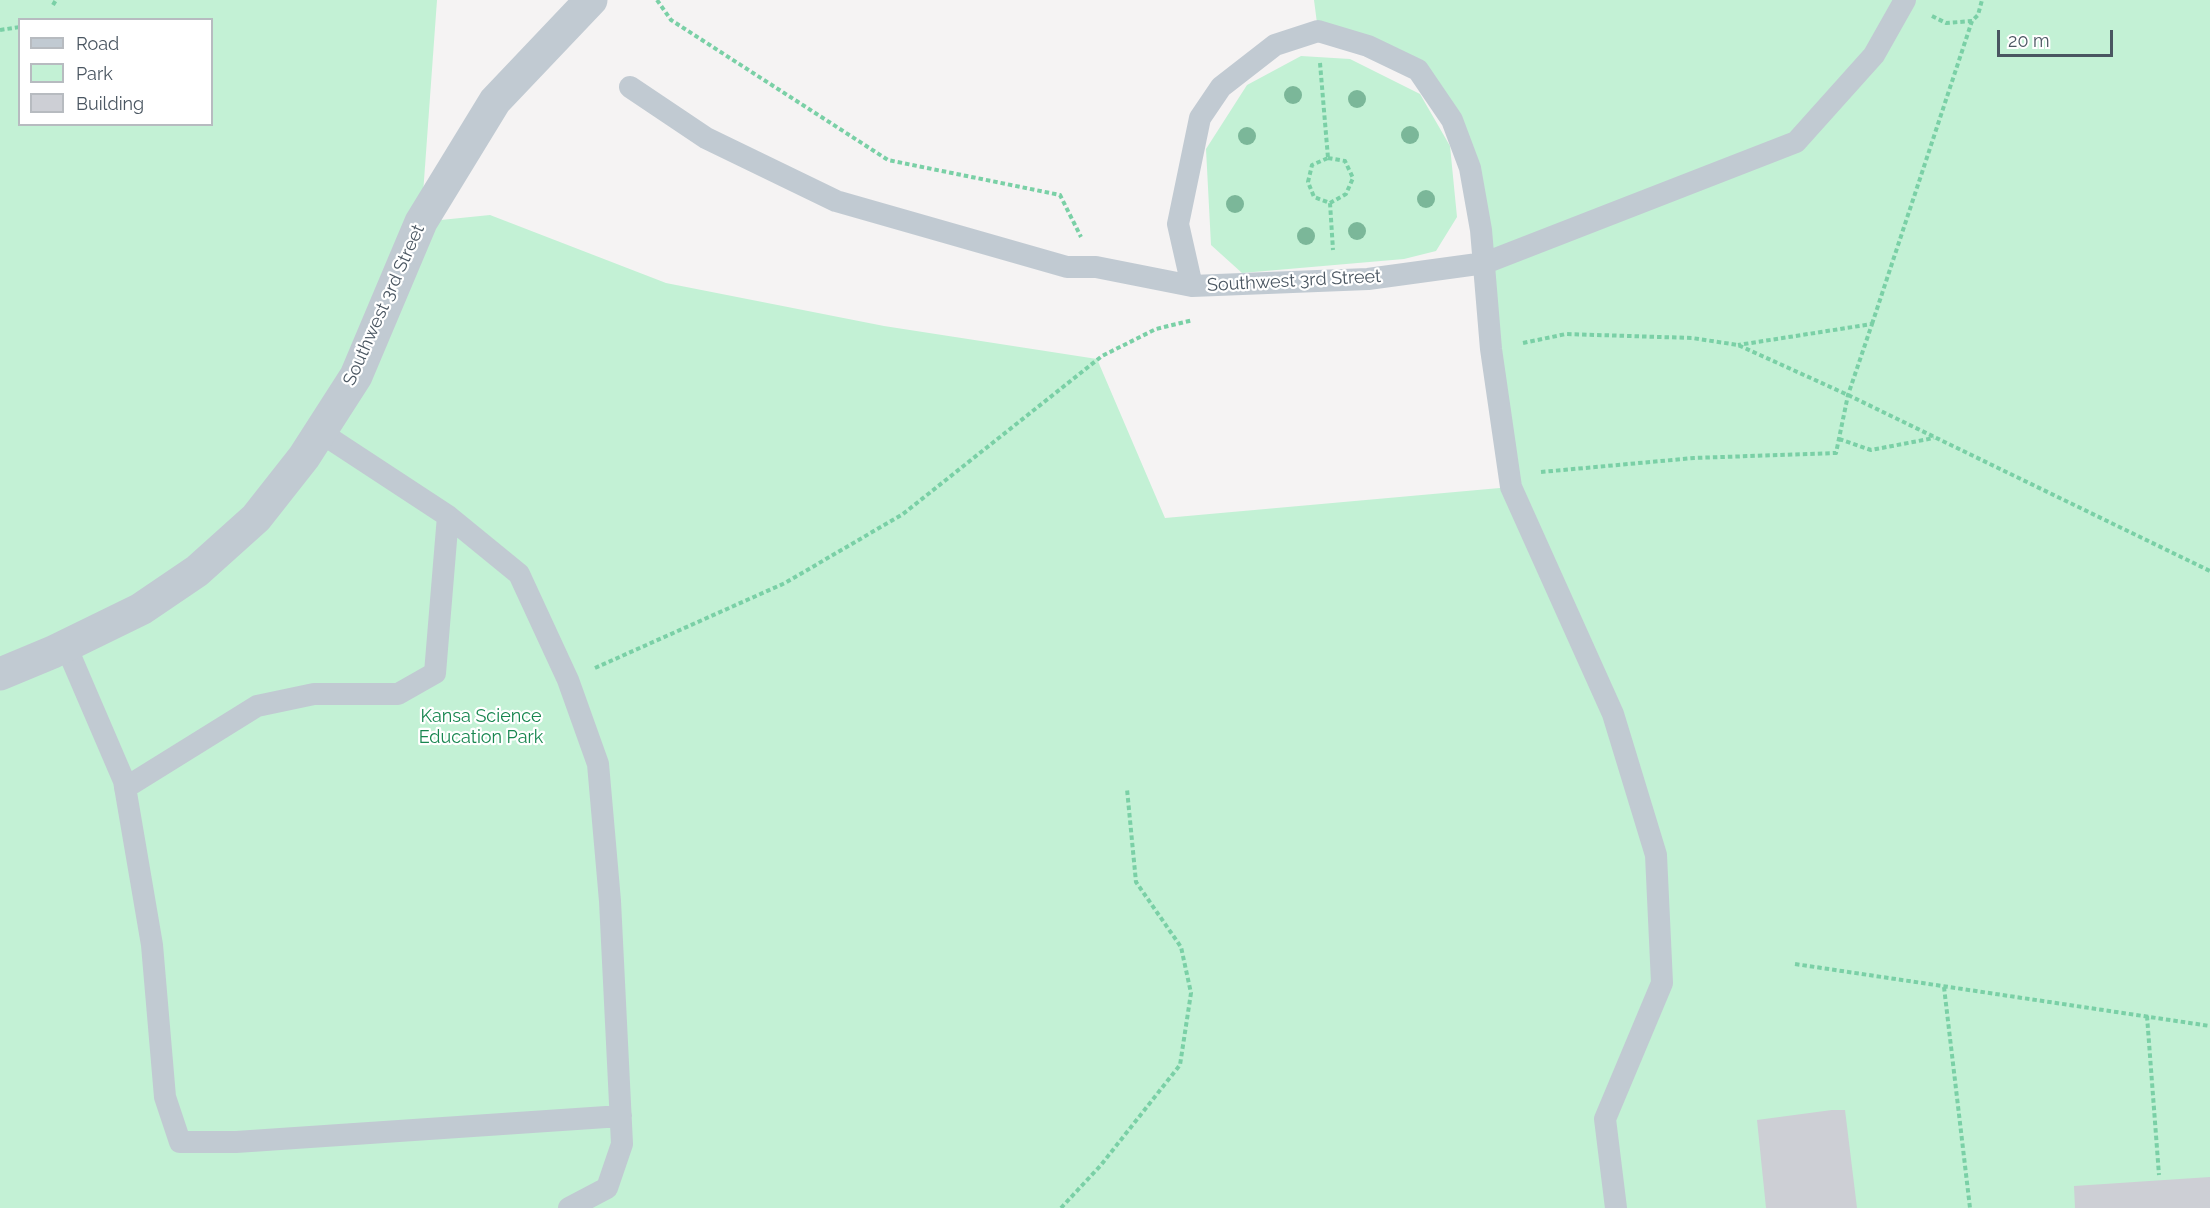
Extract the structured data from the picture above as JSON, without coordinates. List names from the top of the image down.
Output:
{
  "streets": {
    "street": ["Southwest 3rd Street"]
  },
  "parks": ["Kansa Science Education Park"],
  "legend": ["Road", "Park", "Building"],
  "scale_bar": "20 m"
}
